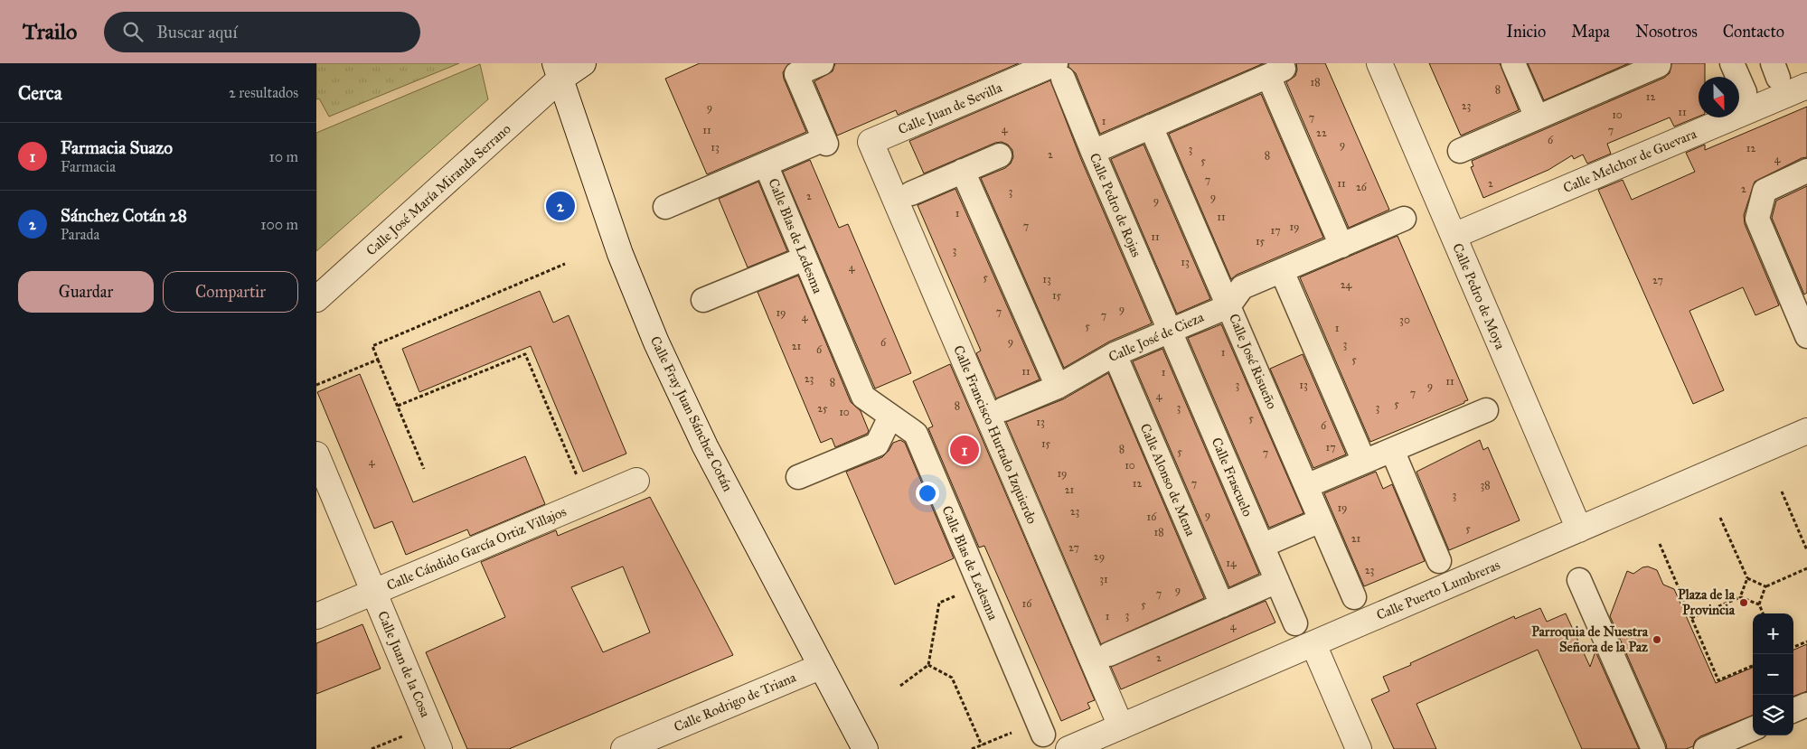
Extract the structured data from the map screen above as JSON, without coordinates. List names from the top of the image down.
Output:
{
  "streets": {
    "street": [
      "Calle Juan de Sevilla",
      "Calle Melchor de Guevara",
      "Calle José María Miranda Serrano",
      "Calle Pedro de Rojas",
      "Calle Blas de Ledesma",
      "Calle Pedro de Moya",
      "Calle José de Cieza",
      "Calle José Risueño",
      "Calle Fray Juan Sánchez Cotán",
      "Calle Francisco Hurtado Izquierdo",
      "Calle Frascuelo",
      "Calle Alonso de Mena",
      "Calle Cándido García Ortiz Villajos",
      "Calle Puerto Lumbreras",
      "Calle Juan de la Cosa",
      "Calle Rodrigo de Triana"
    ]
  },
  "crossings": [
    ["Calle Juan de Sevilla", "Calle Pedro de Rojas"],
    ["Calle Juan de Sevilla", "Calle Francisco Hurtado Izquierdo"],
    ["Calle Melchor de Guevara", "Calle Pedro de Moya"],
    ["Calle José María Miranda Serrano", "Calle Fray Juan Sánchez Cotán"],
    ["Calle Pedro de Rojas", "Calle José de Cieza"],
    ["Calle Pedro de Rojas", "Calle Frascuelo"],
    ["Calle Pedro de Moya", "Calle Puerto Lumbreras"],
    ["Calle José de Cieza", "Calle José Risueño"],
    ["Calle José de Cieza", "Calle Frascuelo"],
    ["Calle José de Cieza", "Calle Alonso de Mena"],
    ["Calle Fray Juan Sánchez Cotán", "Calle Rodrigo de Triana"],
    ["Calle Francisco Hurtado Izquierdo", "Calle Puerto Lumbreras"],
    ["Calle Cándido García Ortiz Villajos", "Calle Juan de la Cosa"]
  ],
  "places": ["Plaza de la Provincia", "Parroquia de Nuestra Señora de la Paz"],
  "house_numbers": [
    "18",
    "8",
    "12",
    "23",
    "9",
    "11",
    "10",
    "7",
    "1",
    "4",
    "11",
    "7",
    "22",
    "6",
    "9",
    "13",
    "12",
    "3",
    "2",
    "8",
    "4",
    "5",
    "7",
    "11",
    "2",
    "26",
    "2",
    "3",
    "2",
    "9",
    "9",
    "1",
    "11",
    "7",
    "19",
    "17",
    "11",
    "15",
    "3",
    "13",
    "4",
    "5",
    "13",
    "27",
    "24",
    "15",
    "9",
    "7",
    "19",
    "7",
    "4",
    "30",
    "5",
    "1",
    "9",
    "6",
    "3",
    "21",
    "6",
    "1",
    "5",
    "11",
    "1",
    "23",
    "11",
    "8",
    "3",
    "13",
    "9",
    "7",
    "4",
    "5",
    "8",
    "3",
    "3",
    "25",
    "10",
    "5",
    "13",
    "6",
    "15",
    "17",
    "8",
    "5",
    "7",
    "4",
    "10",
    "19",
    "12",
    "7",
    "38",
    "21",
    "3",
    "19",
    "23",
    "9",
    "16",
    "5",
    "18",
    "21",
    "27",
    "29",
    "14",
    "23",
    "31",
    "9",
    "7",
    "16",
    "5",
    "3",
    "1",
    "4",
    "2"
  ],
  "north": "bottom",
  "page": {
    "header": "Trailo",
    "search": "Buscar aquí",
    "nav": [
      "Inicio",
      "Mapa",
      "Nosotros",
      "Contacto"
    ],
    "heading": ["Cerca", "2 resultados"],
    "list": [
      {
        "mark": "1",
        "name": "Farmacia Suazo",
        "note": "Farmacia",
        "value": "10 m"
      },
      {
        "mark": "2",
        "name": "Sánchez Cotán 28",
        "note": "Parada",
        "value": "100 m"
      }
    ],
    "pins": ["2", "1"],
    "buttons": ["Guardar", "Compartir"],
    "map_buttons": ["+", "−"]
  }
}
